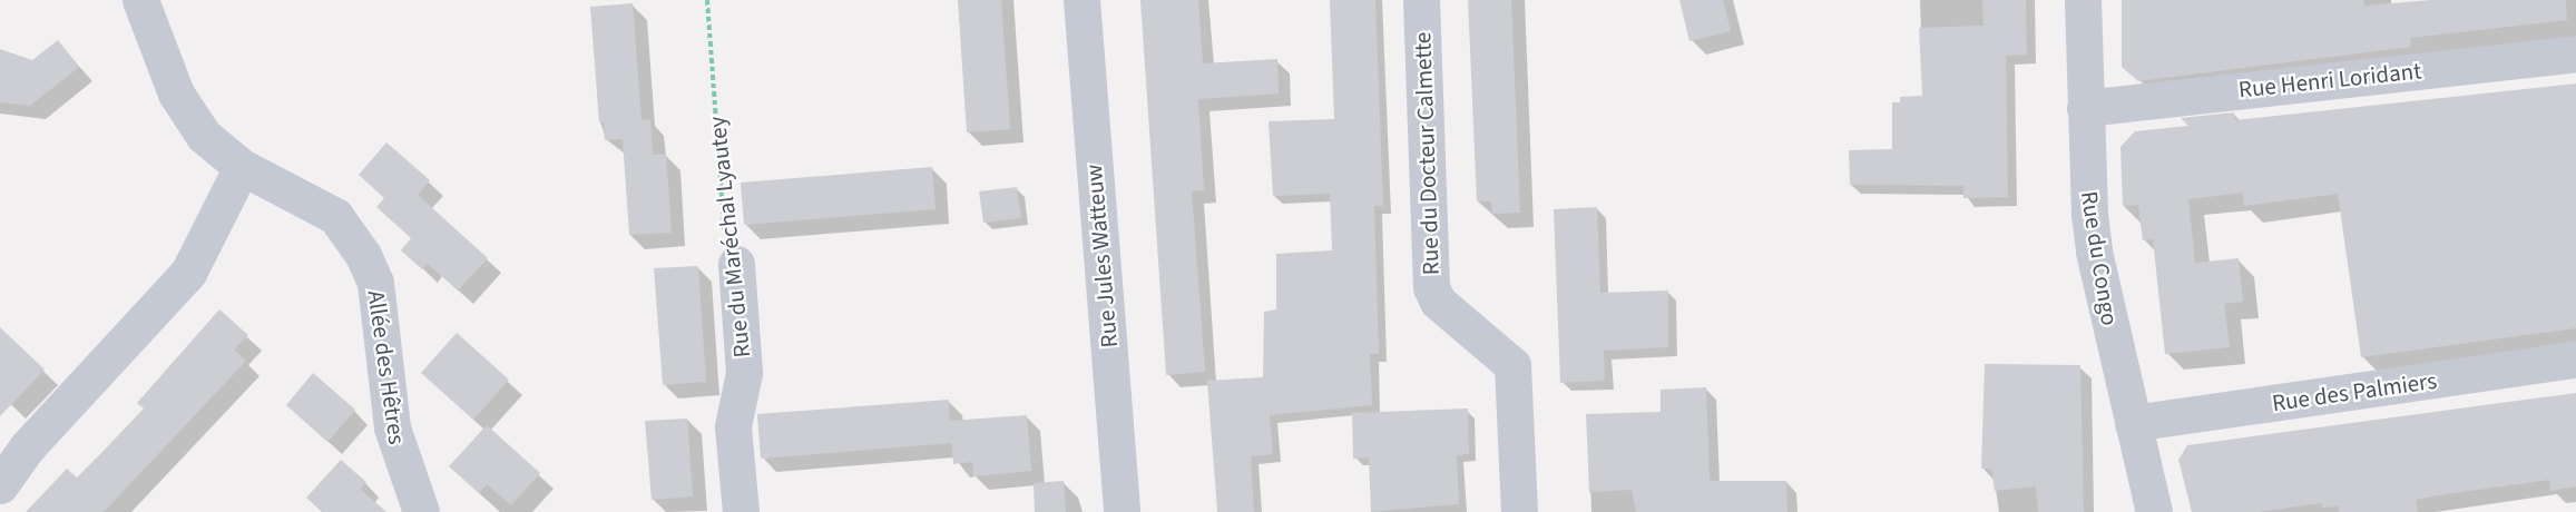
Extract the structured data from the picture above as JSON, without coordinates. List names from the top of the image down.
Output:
{
  "streets": {
    "street": [
      "Rue Henri Loridant",
      "Rue du Docteur Calmette",
      "Rue du Maréchal Lyautey",
      "Rue Jules Watteuw",
      "Rue du Congo",
      "Allée des Hêtres",
      "Rue des Palmiers"
    ]
  },
  "crossings": [
    ["Rue Henri Loridant", "Rue du Congo"],
    ["Rue du Congo", "Rue des Palmiers"]
  ]
}
